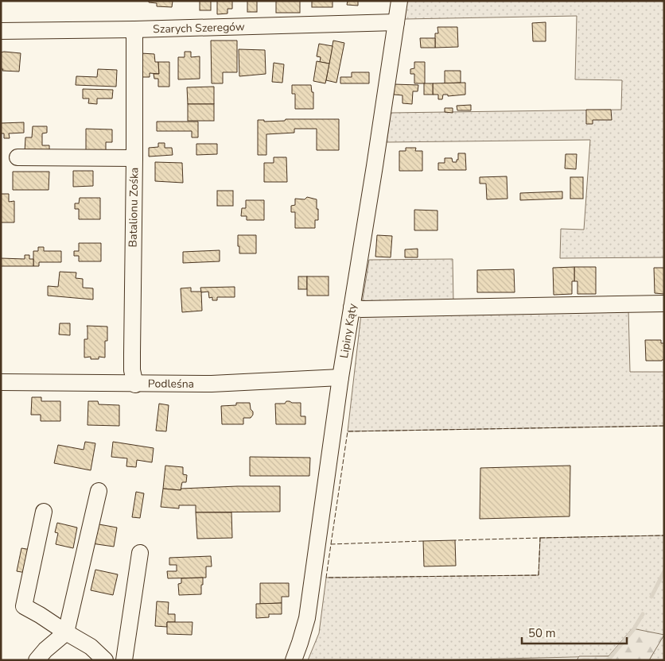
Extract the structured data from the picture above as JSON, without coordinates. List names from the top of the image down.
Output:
{
  "streets": {
    "street": [
      "Szarych Szeregów",
      "Batalionu Zośka",
      "Lipiny Kąty",
      "Podleśna"
    ]
  },
  "crossings": [
    ["Szarych Szeregów", "Batalionu Zośka"],
    ["Szarych Szeregów", "Lipiny Kąty"],
    ["Batalionu Zośka", "Podleśna"],
    ["Lipiny Kąty", "Podleśna"]
  ],
  "scale_bar": "50 m"
}
